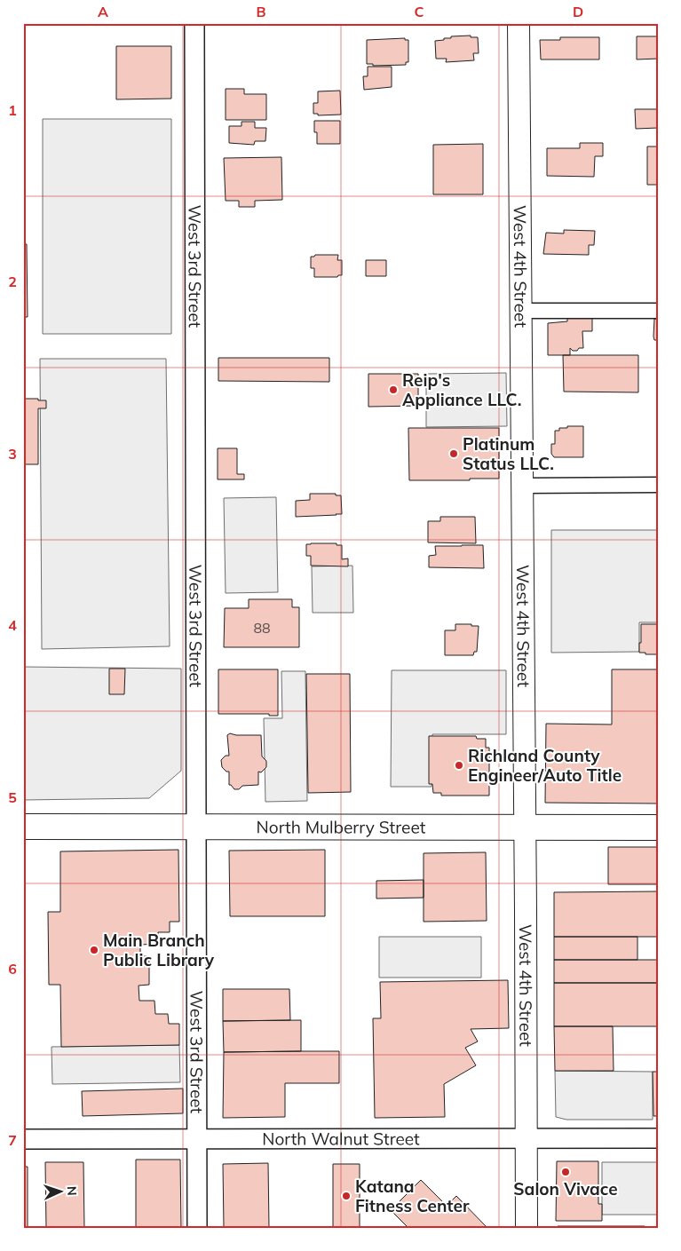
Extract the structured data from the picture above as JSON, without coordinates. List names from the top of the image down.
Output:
{
  "streets": {
    "highway": ["North Mulberry Street"],
    "main road": ["West 4th Street"],
    "street": ["West 3rd Street", "North Walnut Street"]
  },
  "crossings": [
    ["West 3rd Street", "North Mulberry Street"],
    ["West 3rd Street", "North Walnut Street"],
    ["West 4th Street", "North Mulberry Street"],
    ["West 4th Street", "North Walnut Street"]
  ],
  "places": [
    "Reip's Appliance LLC.",
    "Platinum Status LLC.",
    "Richland County Engineer/Auto Title",
    "Main Branch Public Library",
    "Salon Vivace",
    "Katana Fitness Center"
  ],
  "house_numbers": ["88"],
  "north": "right",
  "grid": {
    "columns": [
      "A",
      "B",
      "C",
      "D"
    ],
    "rows": [
      "1",
      "2",
      "3",
      "4",
      "5",
      "6",
      "7"
    ]
  }
}
